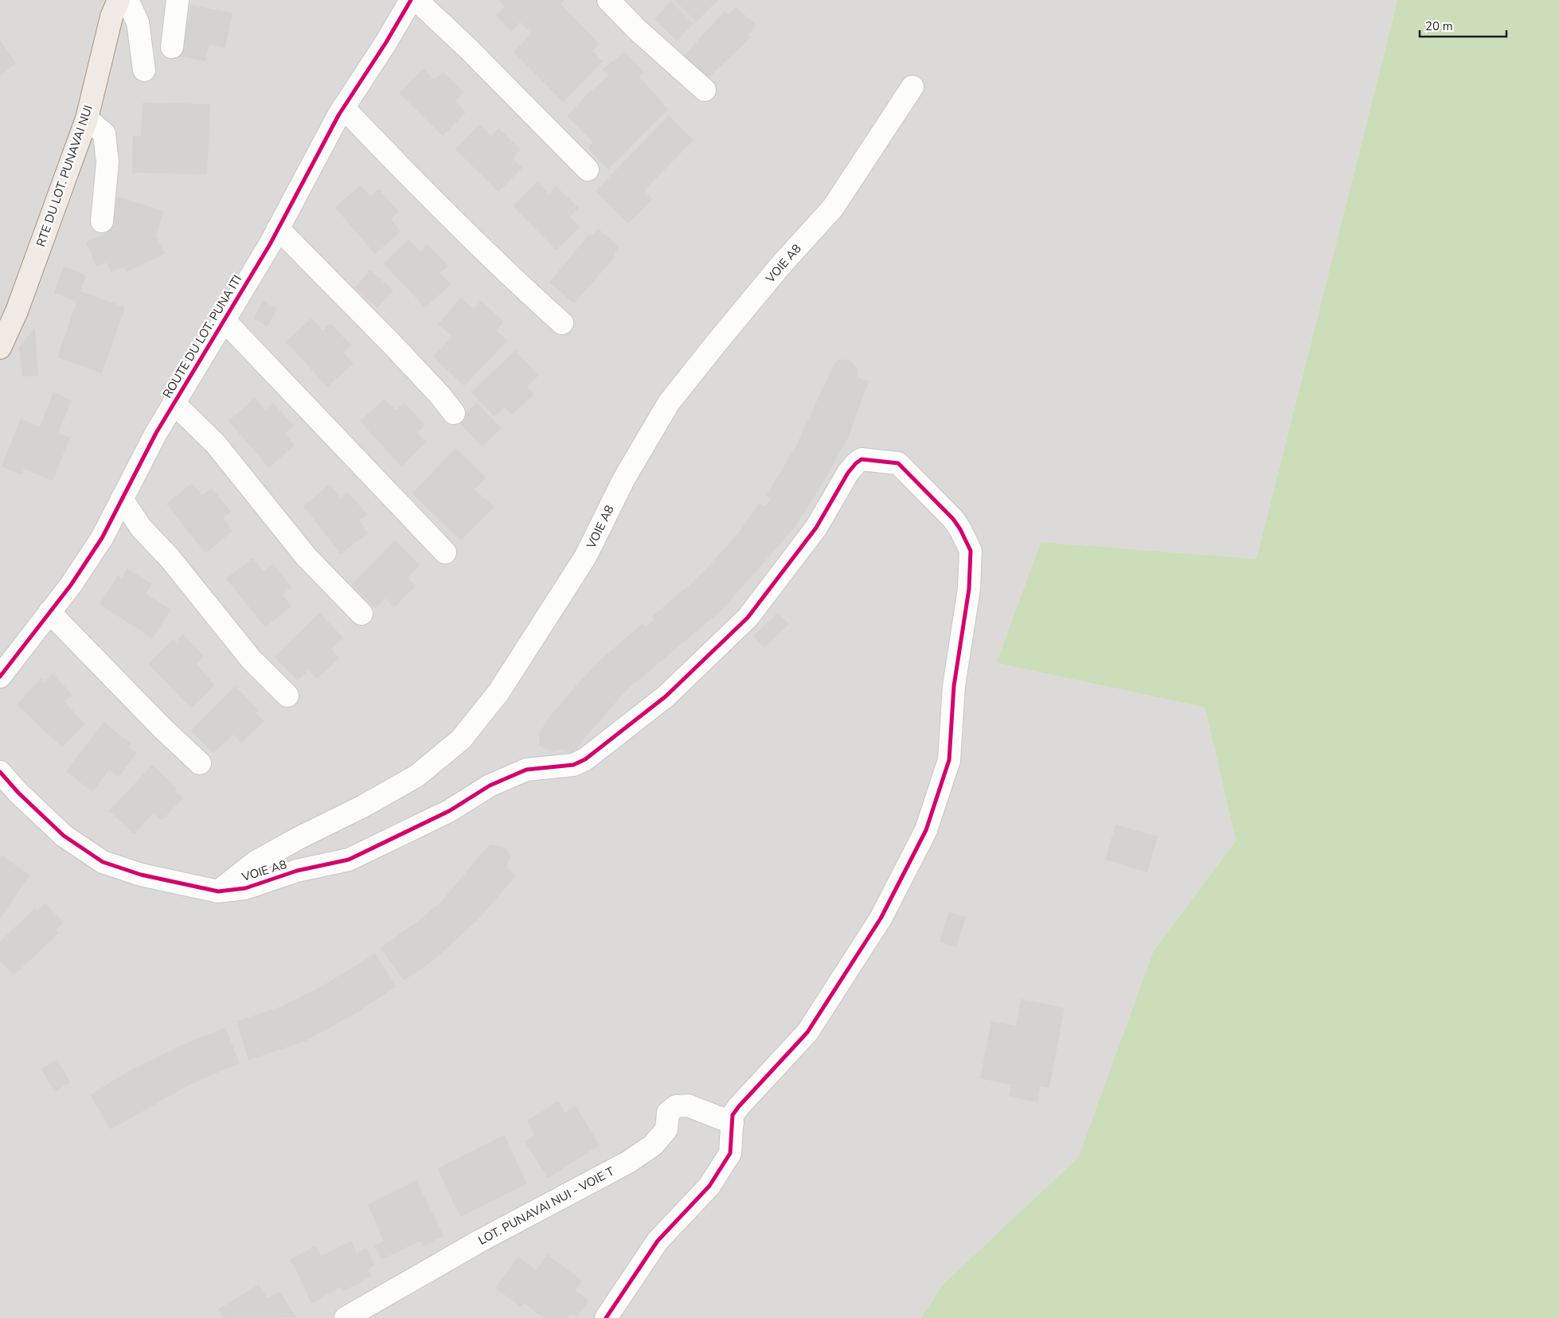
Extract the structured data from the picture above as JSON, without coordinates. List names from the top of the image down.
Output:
{
  "streets": {
    "main road": ["RTE DU LOT. PUNAVAI NUI"],
    "street": ["VOIE A8", "ROUTE DU LOT. PUNA ITI", "LOT. PUNAVAI NUI - VOIE T"]
  },
  "crossings": [
    ["VOIE A8", "LOT. PUNAVAI NUI - VOIE T"]
  ],
  "scale_bar": "20 m"
}
